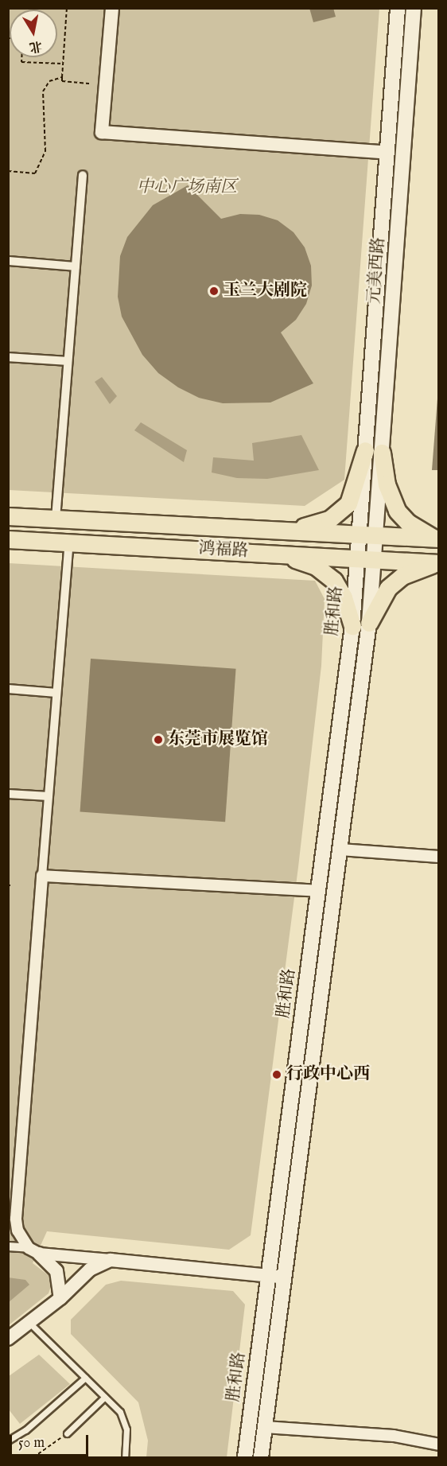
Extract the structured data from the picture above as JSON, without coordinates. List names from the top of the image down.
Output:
{
  "streets": {
    "main road": ["元美西路", "鸿福路", "胜和路"]
  },
  "crossings": [
    ["元美西路", "鸿福路"],
    ["元美西路", "胜和路"],
    ["鸿福路", "胜和路"]
  ],
  "parks": ["中心广场南区"],
  "places": ["玉兰大剧院", "东莞市展览馆", "行政中心西"],
  "scale_bar": "50 m",
  "north": "bottom"
}
